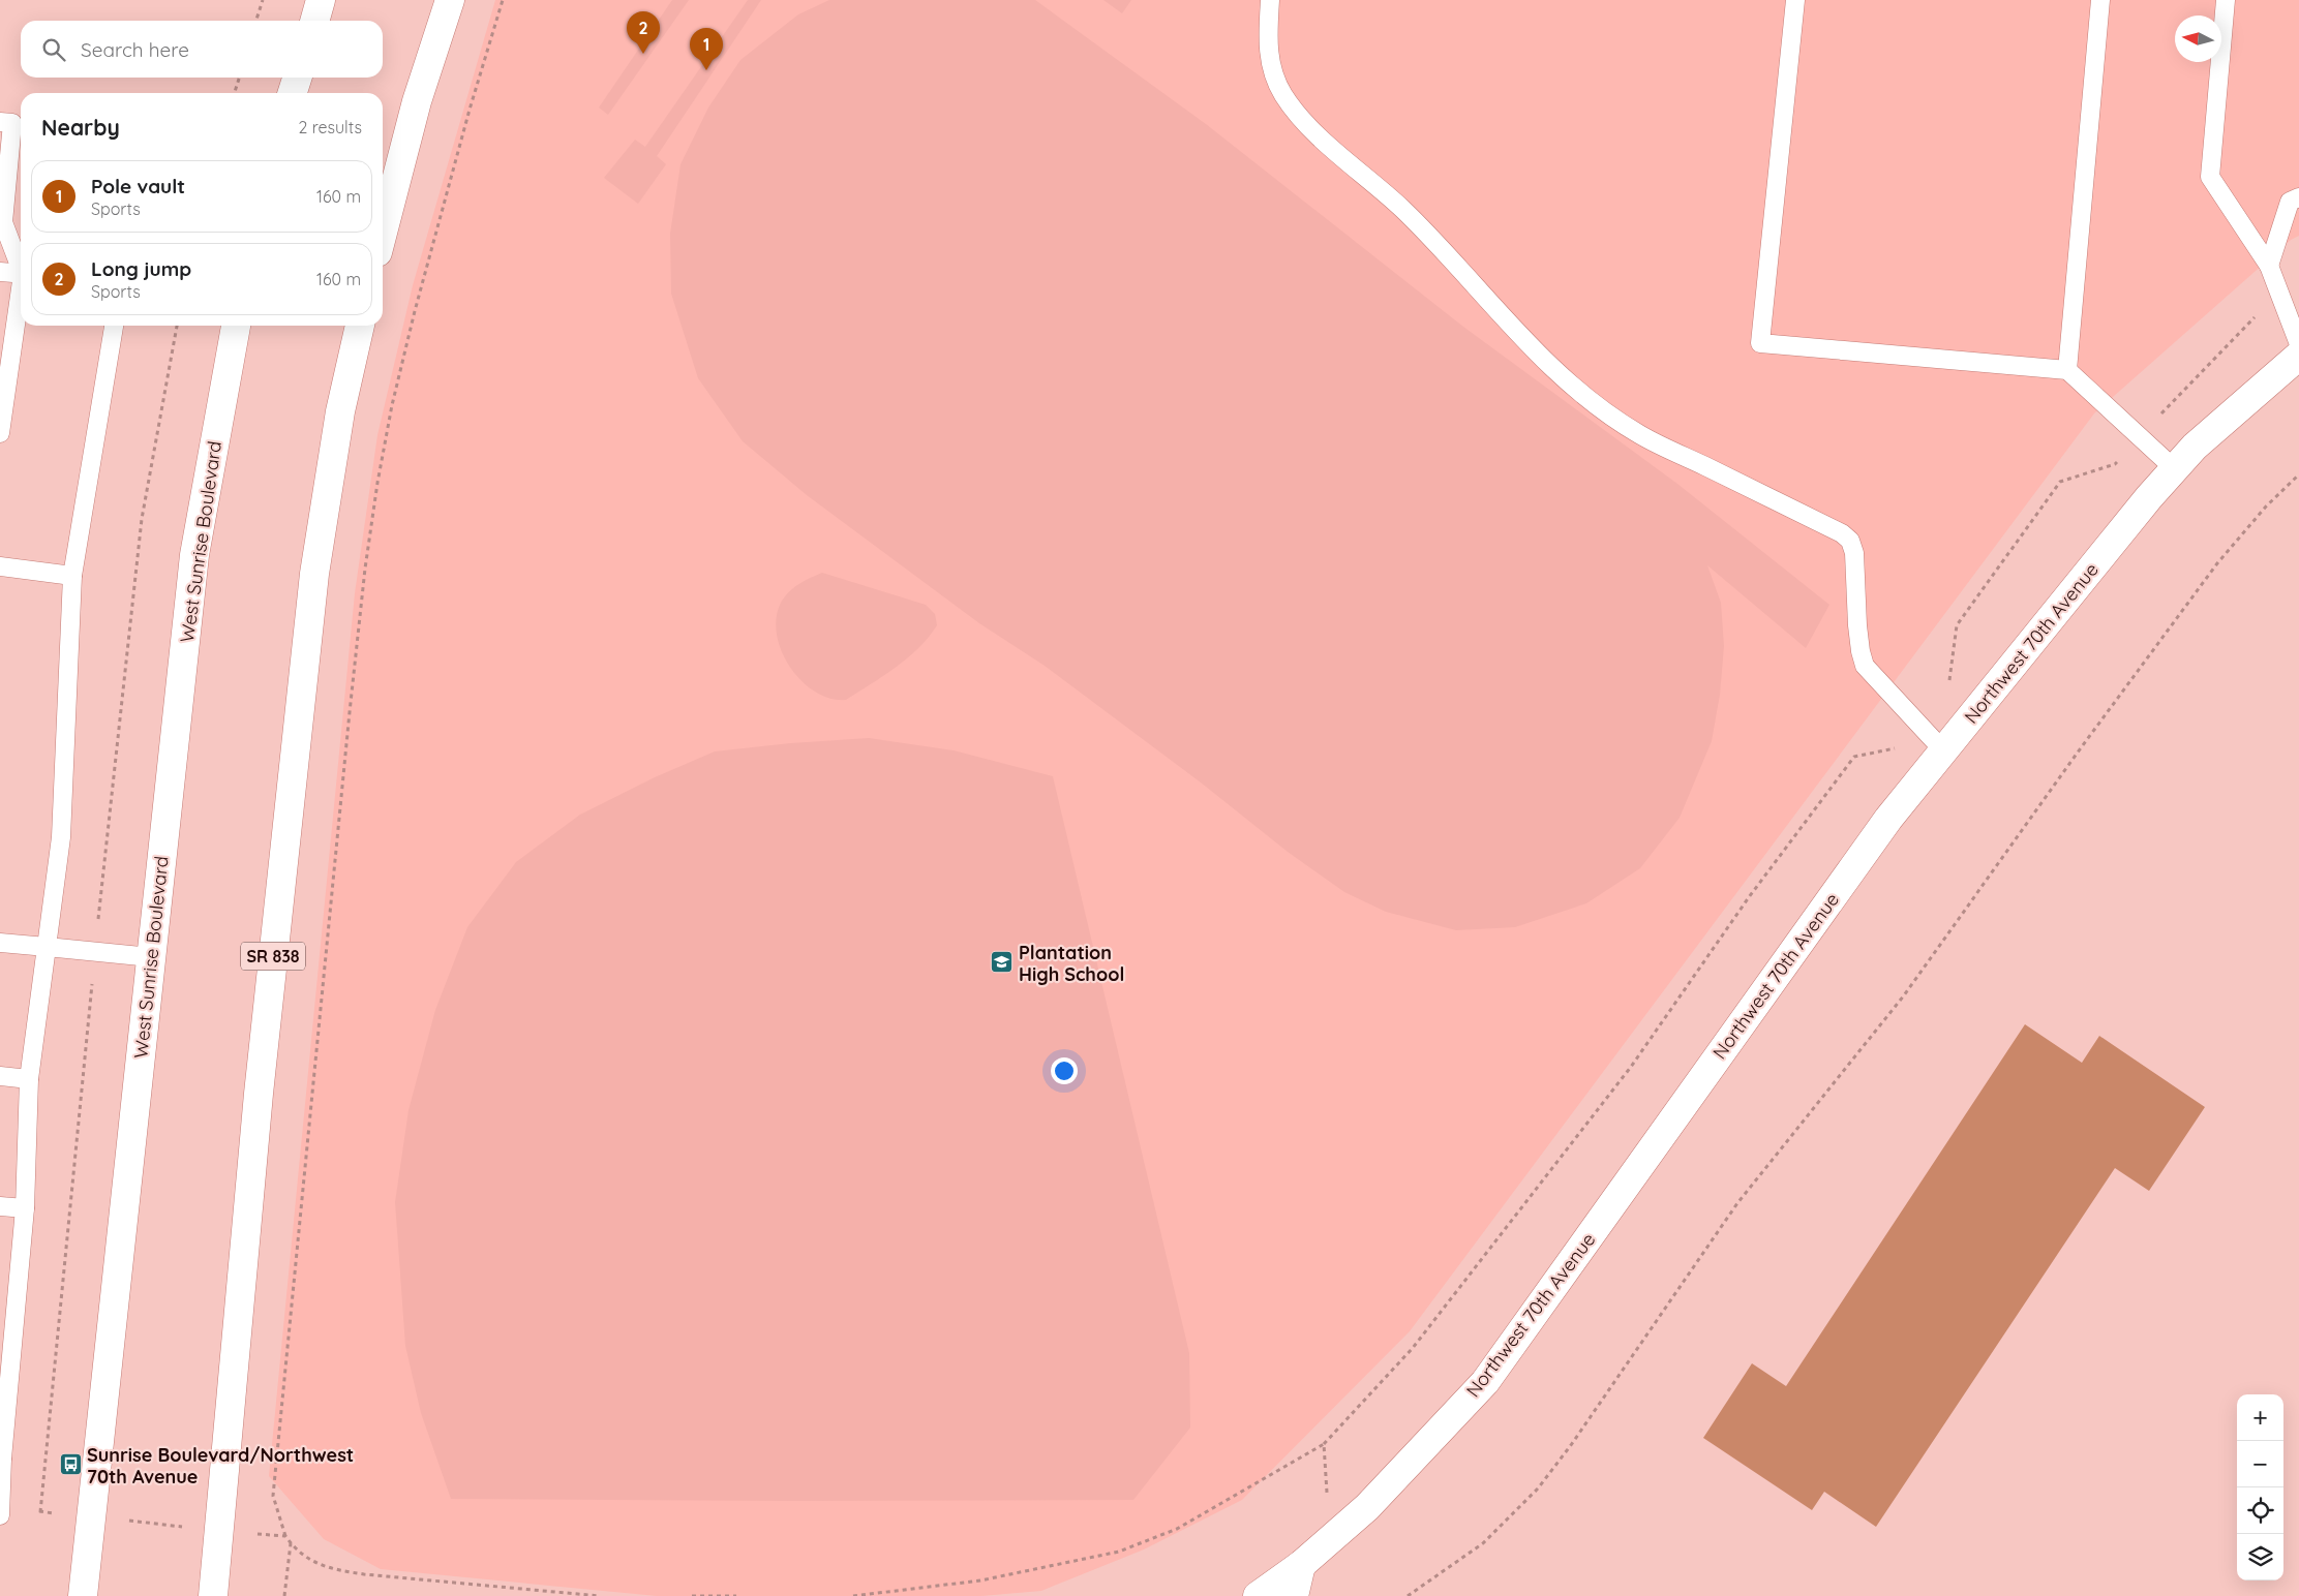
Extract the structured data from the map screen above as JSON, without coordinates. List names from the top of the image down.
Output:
{
  "streets": {
    "main road": ["West Sunrise Boulevard", "Northwest 70th Avenue", "SR 838"]
  },
  "places": {
    "school or university": ["Plantation High School"],
    "bus stop": ["Sunrise Boulevard/Northwest 70th Avenue"]
  },
  "north": "left",
  "page": {
    "pins": ["2", "1"],
    "search": "Search here",
    "heading": ["Nearby", "2 results"],
    "list": [
      {
        "mark": "1",
        "name": "Pole vault",
        "note": "Sports",
        "value": "160 m"
      },
      {
        "mark": "2",
        "name": "Long jump",
        "note": "Sports",
        "value": "160 m"
      }
    ],
    "map_buttons": ["+", "−"]
  }
}
